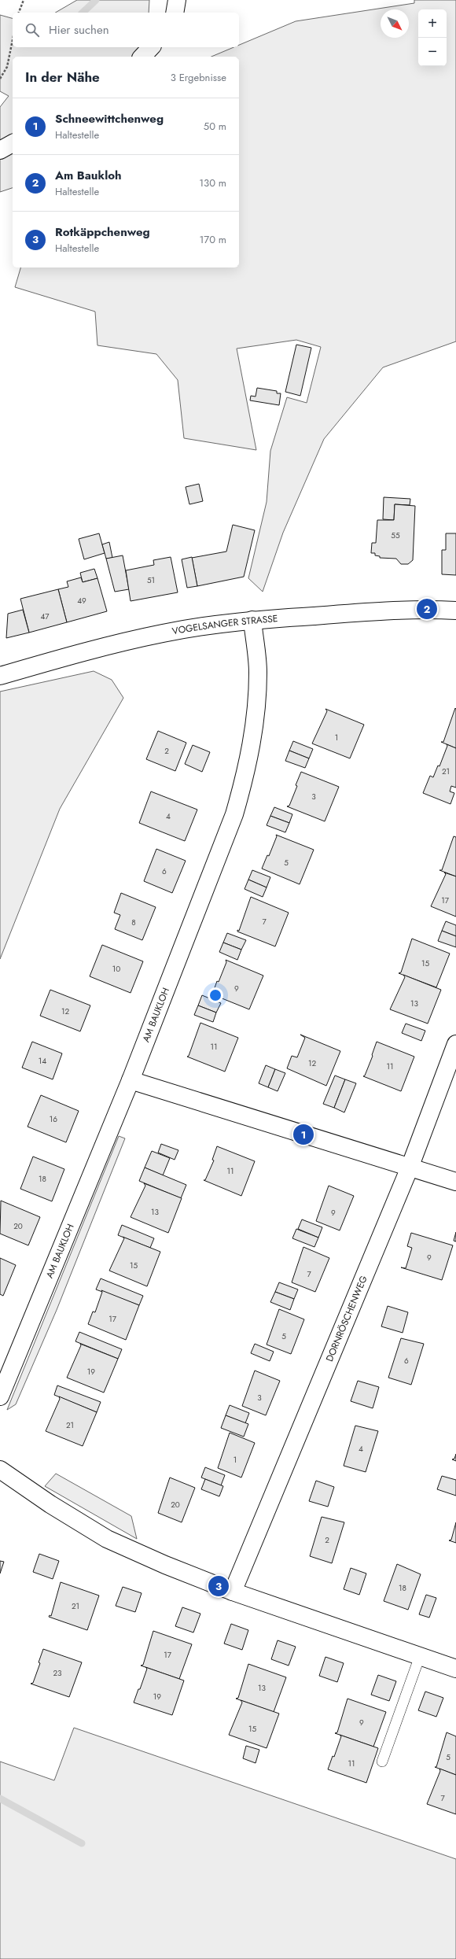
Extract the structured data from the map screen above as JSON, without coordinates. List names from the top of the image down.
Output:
{
  "streets": {
    "street": ["VOGELSANGER STRASSE", "AM BAUKLOH", "DORNRÖSCHENWEG"]
  },
  "crossings": [
    ["VOGELSANGER STRASSE", "AM BAUKLOH"]
  ],
  "house_numbers": [
    "55",
    "51",
    "49",
    "47",
    "1",
    "2",
    "21",
    "3",
    "4",
    "5",
    "6",
    "17",
    "7",
    "8",
    "15",
    "10",
    "9",
    "13",
    "12",
    "11",
    "14",
    "12",
    "11",
    "16",
    "11",
    "18",
    "13",
    "9",
    "20",
    "9",
    "15",
    "7",
    "17",
    "5",
    "6",
    "19",
    "3",
    "21",
    "4",
    "1",
    "20",
    "2",
    "18",
    "21",
    "17",
    "23",
    "13",
    "19",
    "9",
    "15",
    "5",
    "11",
    "7"
  ],
  "north": "bottom right",
  "page": {
    "map_buttons": ["+", "−"],
    "search": "Hier suchen",
    "heading": ["In der Nähe", "3 Ergebnisse"],
    "list": [
      {
        "mark": "1",
        "name": "Schneewittchenweg",
        "note": "Haltestelle",
        "value": "50 m"
      },
      {
        "mark": "2",
        "name": "Am Baukloh",
        "note": "Haltestelle",
        "value": "130 m"
      },
      {
        "mark": "3",
        "name": "Rotkäppchenweg",
        "note": "Haltestelle",
        "value": "170 m"
      }
    ],
    "pins": ["2", "1", "3"]
  }
}
